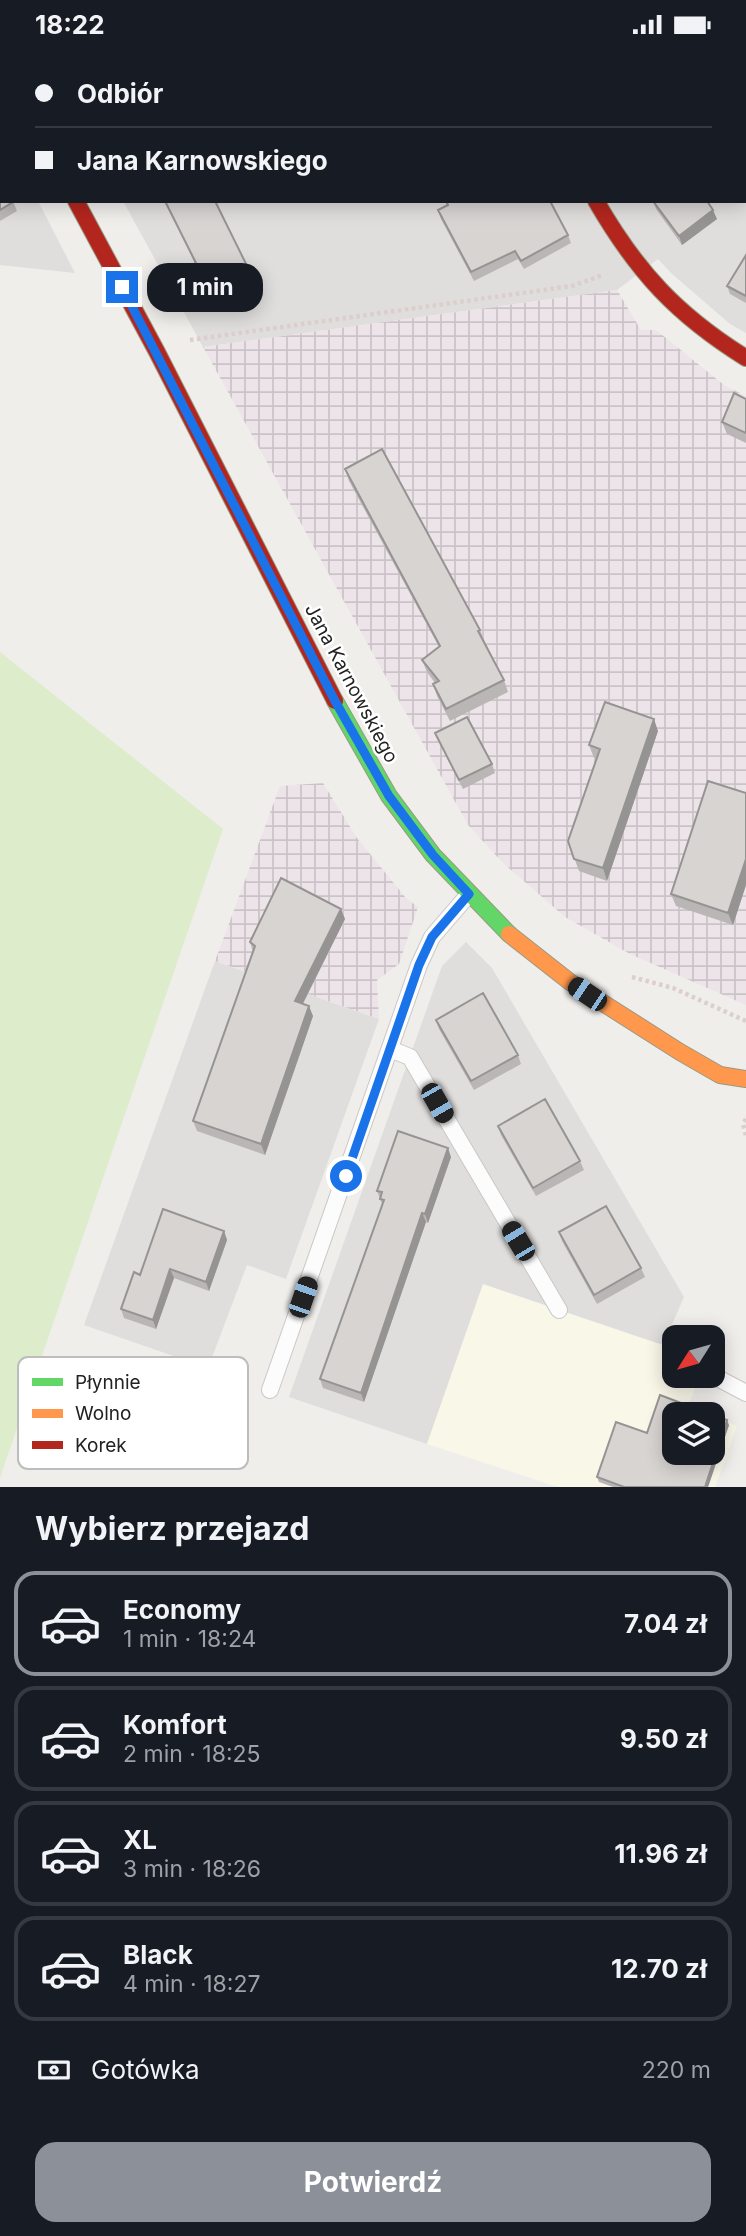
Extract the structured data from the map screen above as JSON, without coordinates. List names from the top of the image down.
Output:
{
  "streets": {
    "main road": ["Jana Karnowskiego"]
  },
  "legend": ["Płynnie", "Wolno", "Korek"],
  "north": "bottom left",
  "page": {
    "status": "18:22",
    "banner": ["Odbiór", "Jana Karnowskiego"],
    "bubble": "1 min",
    "heading": "Wybierz przejazd",
    "list": [
      {
        "name": "Economy",
        "note": "1 min · 18:24",
        "value": "7.04 zł"
      },
      {
        "name": "Komfort",
        "note": "2 min · 18:25",
        "value": "9.50 zł"
      },
      {
        "name": "XL",
        "note": "3 min · 18:26",
        "value": "11.96 zł"
      },
      {
        "name": "Black",
        "note": "4 min · 18:27",
        "value": "12.70 zł"
      }
    ],
    "pay": ["Gotówka", "220 m"],
    "buttons": "Potwierdź"
  }
}
